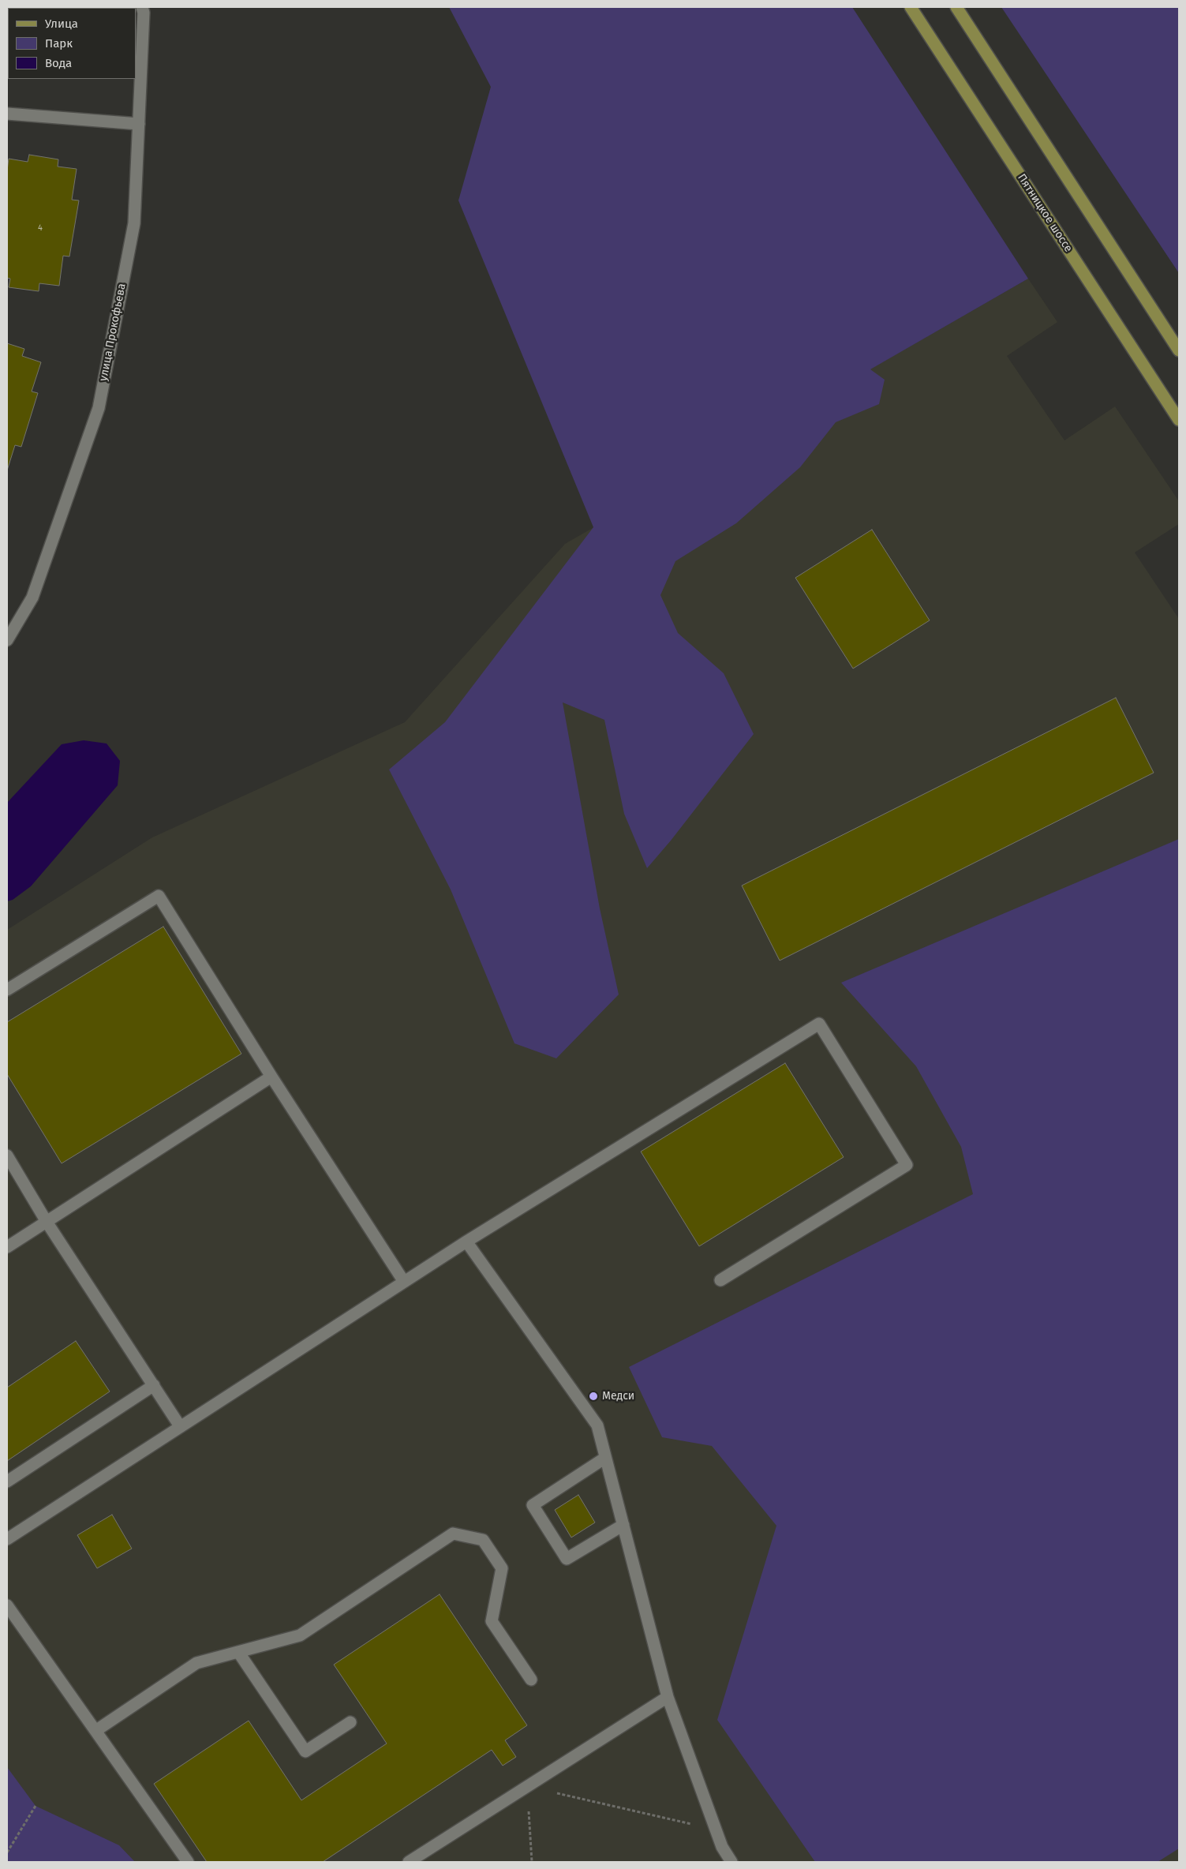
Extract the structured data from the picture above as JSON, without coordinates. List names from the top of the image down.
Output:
{
  "streets": {
    "main road": ["Пятницкое шоссе"],
    "street": ["улица Прокофьева"]
  },
  "places": ["Медси"],
  "house_numbers": ["4"],
  "legend": ["Улица", "Парк", "Вода"]
}
